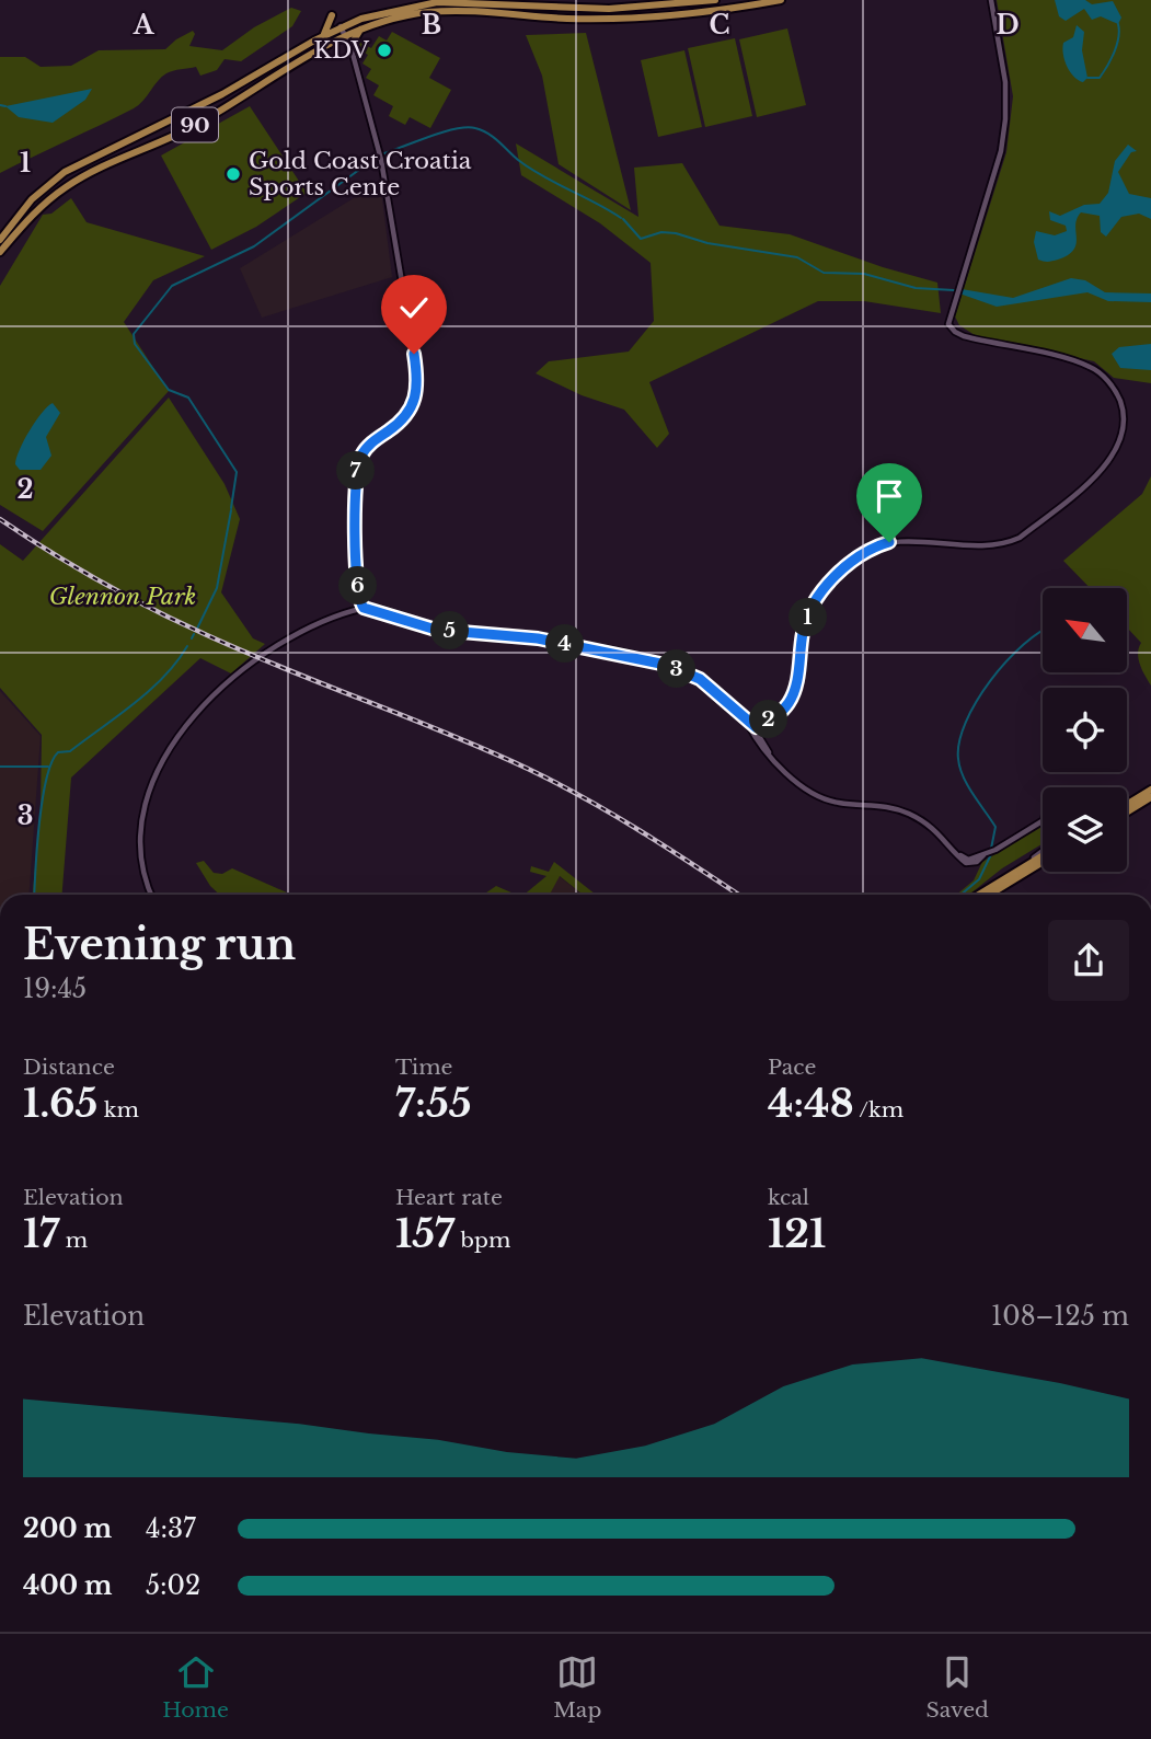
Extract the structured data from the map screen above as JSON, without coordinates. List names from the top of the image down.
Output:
{
  "streets": {
    "main road": ["90"]
  },
  "parks": ["Glennon Park"],
  "places": ["KDV", "Gold Coast Croatia Sports Cente"],
  "north": "top left",
  "page": {
    "pins": [
      "7",
      "6",
      "1",
      "5",
      "4",
      "3",
      "2"
    ],
    "heading": ["Evening run", "19:45"],
    "stats": [
      ["Distance", "1.65 km"],
      ["Time", "7:55"],
      ["Pace", "4:48 /km"],
      ["Elevation", "17 m"],
      ["Heart rate", "157 bpm"],
      ["kcal", "121"]
    ],
    "chart": ["Elevation", "108–125 m"],
    "list": [
      {
        "name": "200 m",
        "note": "4:37"
      },
      {
        "name": "400 m",
        "note": "5:02"
      }
    ],
    "tabs": ["Home", "Map", "Saved"]
  },
  "grid": {
    "columns": [
      "A",
      "B",
      "C",
      "D"
    ],
    "rows": ["1", "2", "3"]
  }
}
